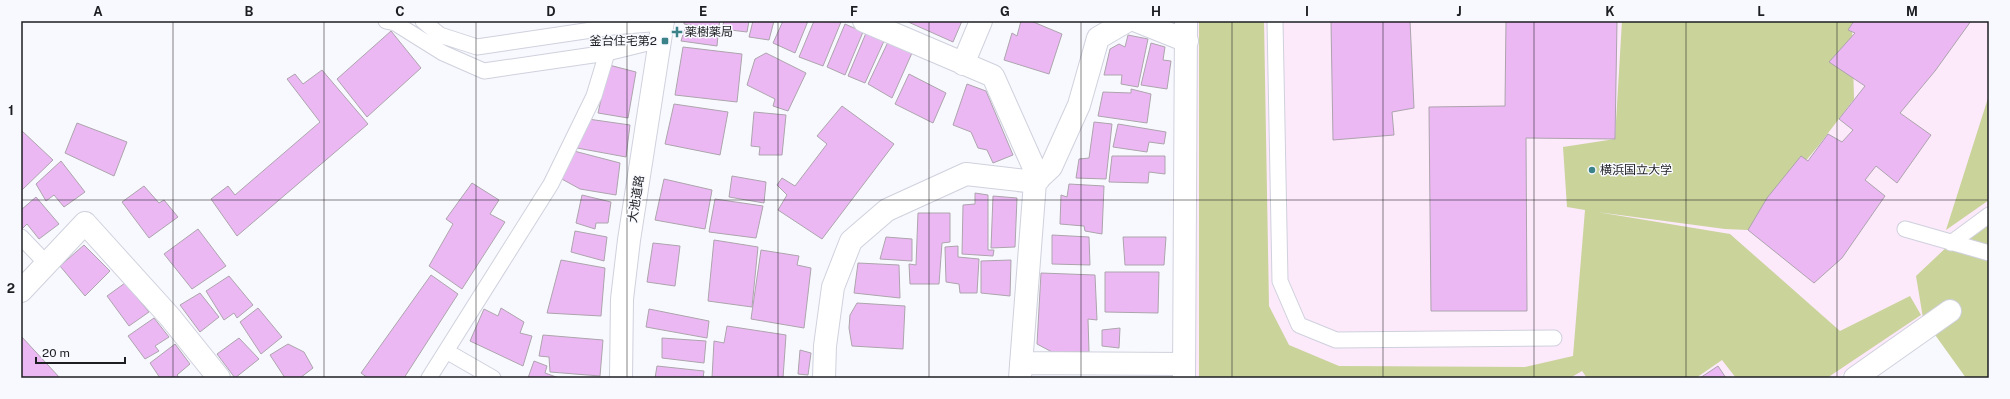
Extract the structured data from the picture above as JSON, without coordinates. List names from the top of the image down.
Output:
{
  "streets": {
    "street": ["大池道路"]
  },
  "places": {
    "health": ["薬樹薬局"],
    "transit": ["釜台住宅第2"],
    "other": ["横浜国立大学"]
  },
  "scale_bar": "20 m",
  "grid": {
    "columns": [
      "A",
      "B",
      "C",
      "D",
      "E",
      "F",
      "G",
      "H",
      "I",
      "J",
      "K",
      "L",
      "M"
    ],
    "rows": ["1", "2"]
  }
}
